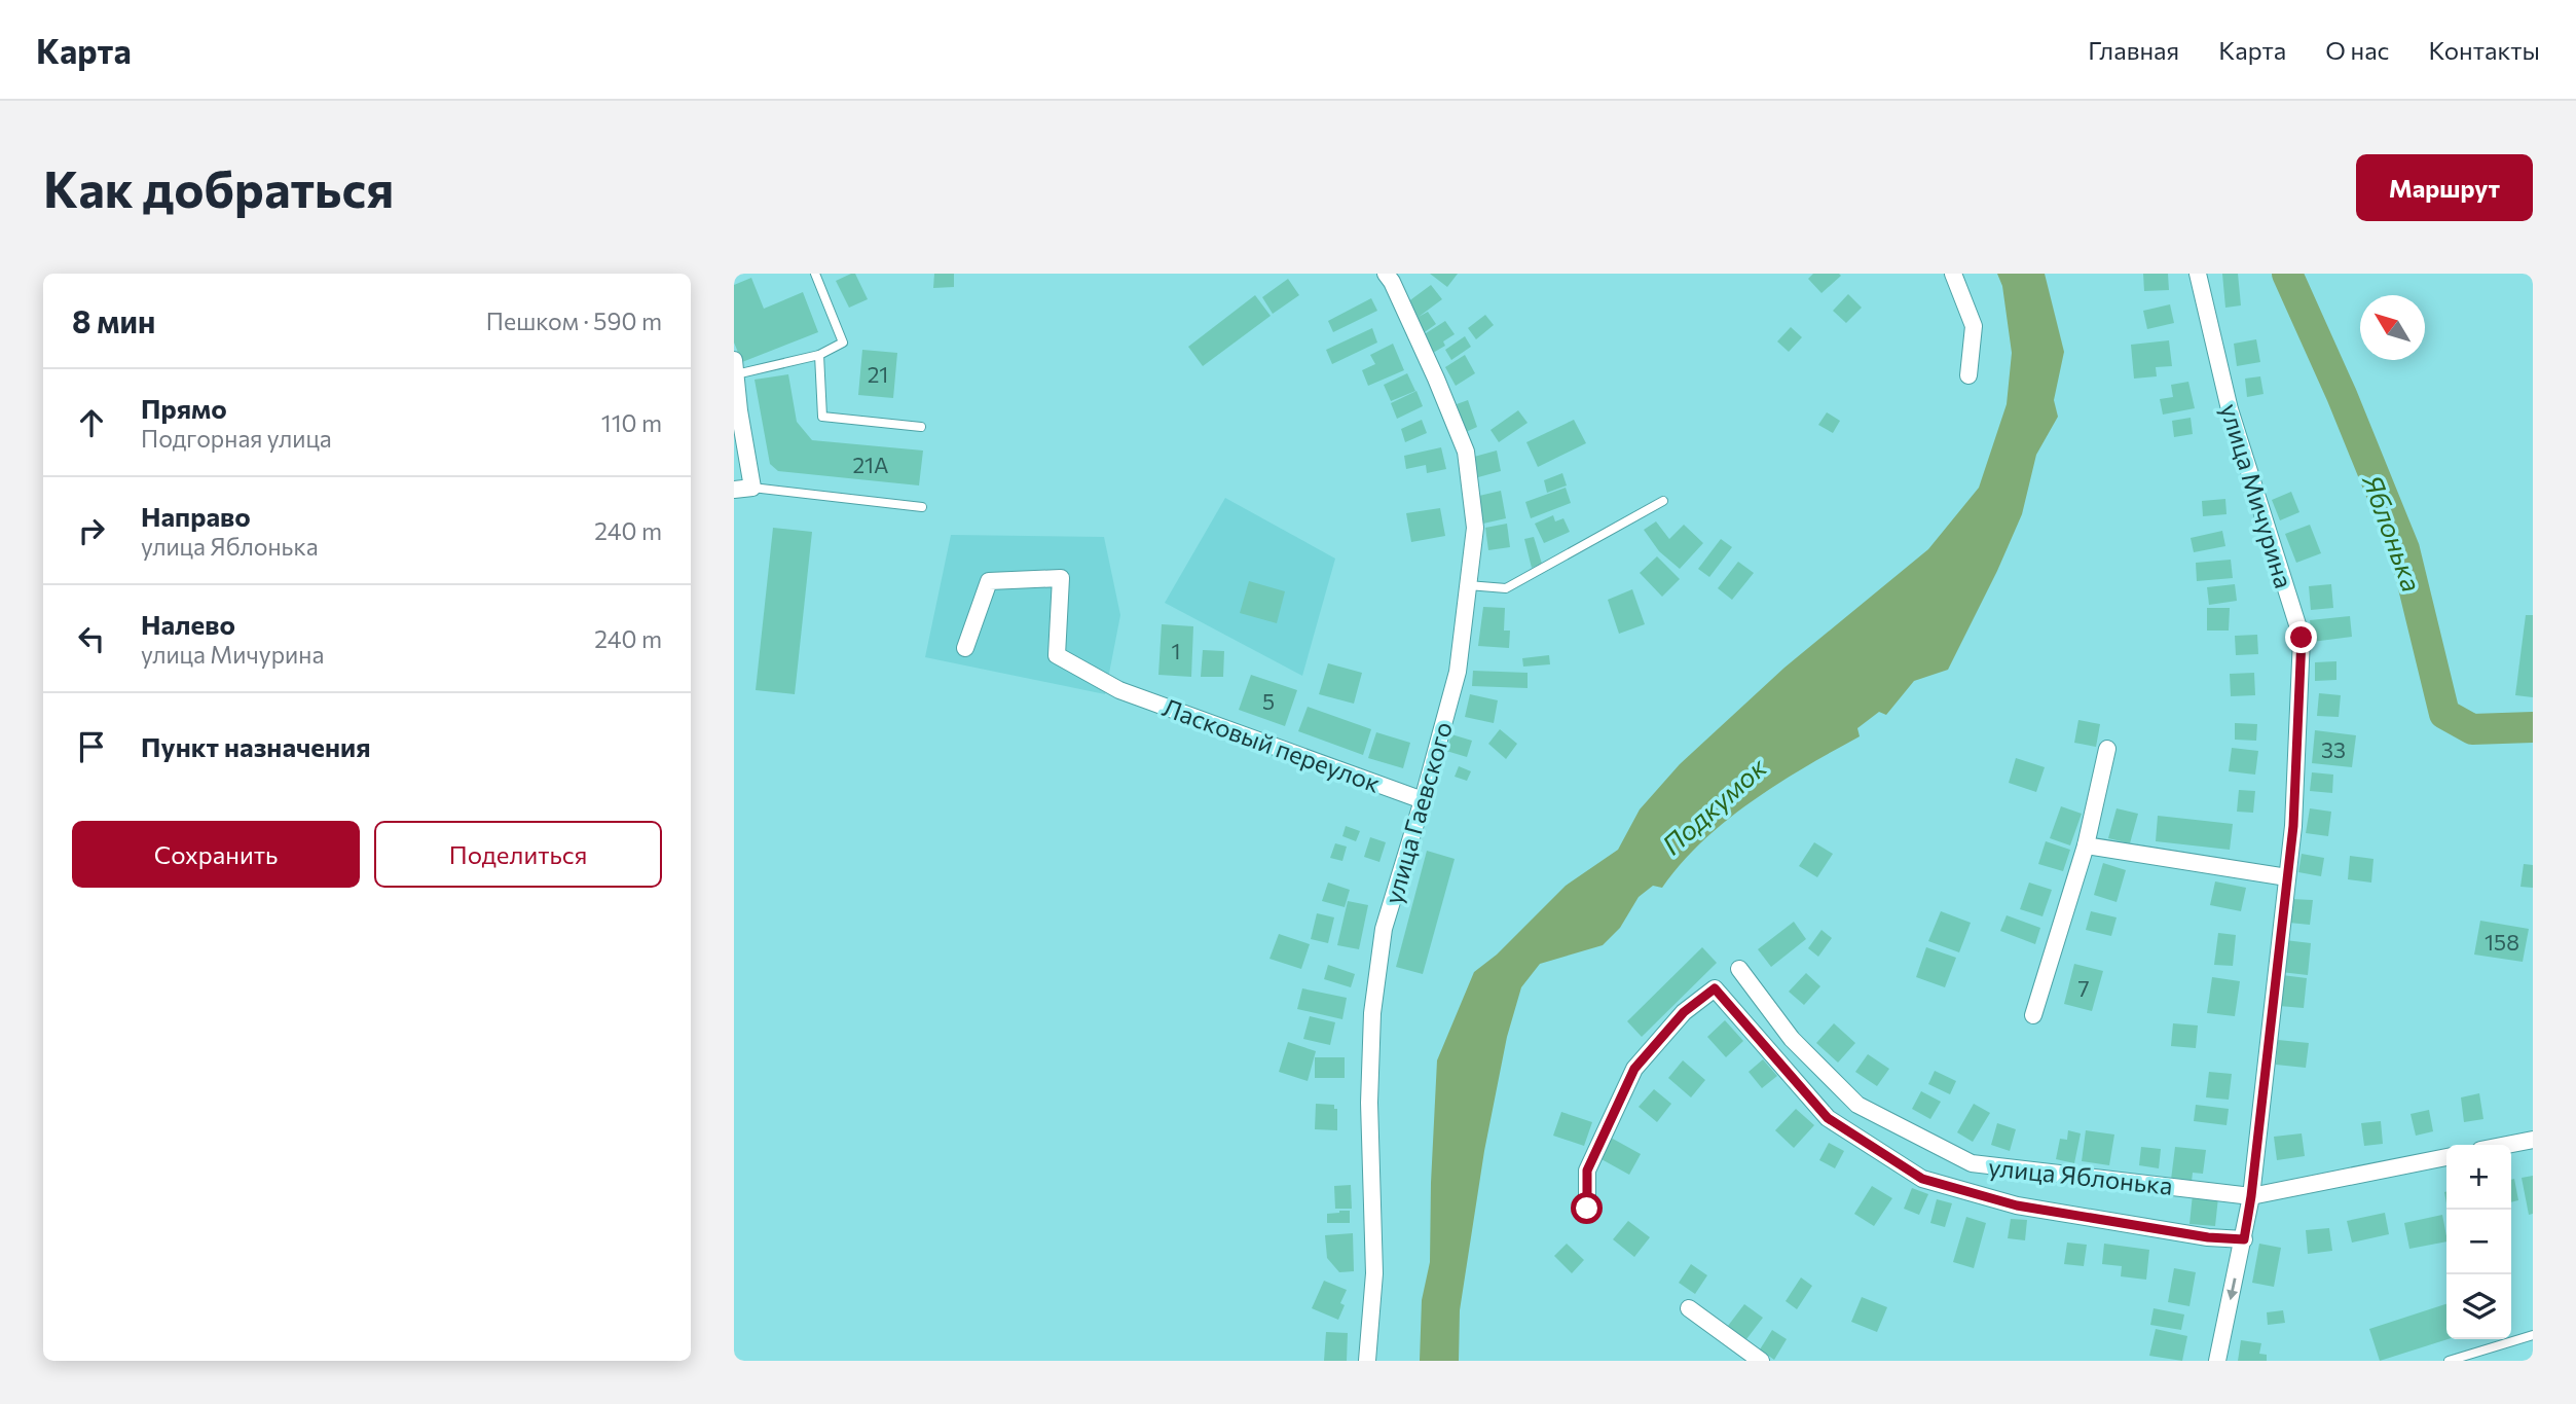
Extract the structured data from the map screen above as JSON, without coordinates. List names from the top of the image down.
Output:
{
  "streets": {
    "street": [
      "улица Мичурина",
      "Ласковый переулок",
      "улица Гаевского",
      "улица Яблонька"
    ]
  },
  "crossings": [
    ["улица Мичурина", "улица Яблонька"],
    ["Ласковый переулок", "улица Гаевского"]
  ],
  "water": ["Яблонька", "Подкумок"],
  "house_numbers": [
    "21",
    "21А",
    "1",
    "5",
    "33",
    "158",
    "7"
  ],
  "north": "top left",
  "page": {
    "header": "Карта",
    "nav": [
      "Главная",
      "Карта",
      "О нас",
      "Контакты"
    ],
    "buttons": [
      "Маршрут",
      ["Сохранить", "Поделиться"]
    ],
    "title": "Как добраться",
    "heading": ["8 мин", "Пешком · 590 m"],
    "list": [
      ["Прямо", "Подгорная улица", "110 m"],
      ["Направо", "улица Яблонька", "240 m"],
      ["Налево", "улица Мичурина", "240 m"],
      "Пункт назначения"
    ],
    "map_buttons": ["+", "−"]
  }
}
